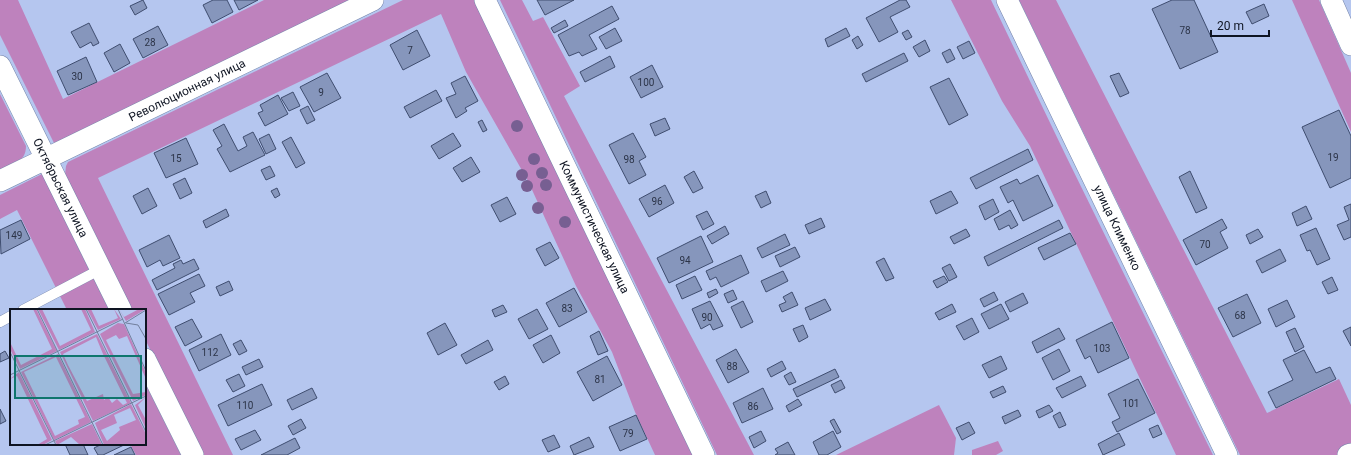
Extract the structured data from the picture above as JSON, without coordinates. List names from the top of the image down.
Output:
{
  "streets": {
    "street": [
      "Революционная улица",
      "Октябрьская улица",
      "улица Клименко",
      "Коммунистическая улица"
    ]
  },
  "crossings": [
    ["Революционная улица", "Октябрьская улица"]
  ],
  "house_numbers": [
    "78",
    "28",
    "7",
    "30",
    "100",
    "9",
    "19",
    "15",
    "98",
    "96",
    "149",
    "70",
    "94",
    "83",
    "68",
    "90",
    "103",
    "112",
    "88",
    "81",
    "101",
    "110",
    "86",
    "79"
  ],
  "scale_bar": "20 m"
}
